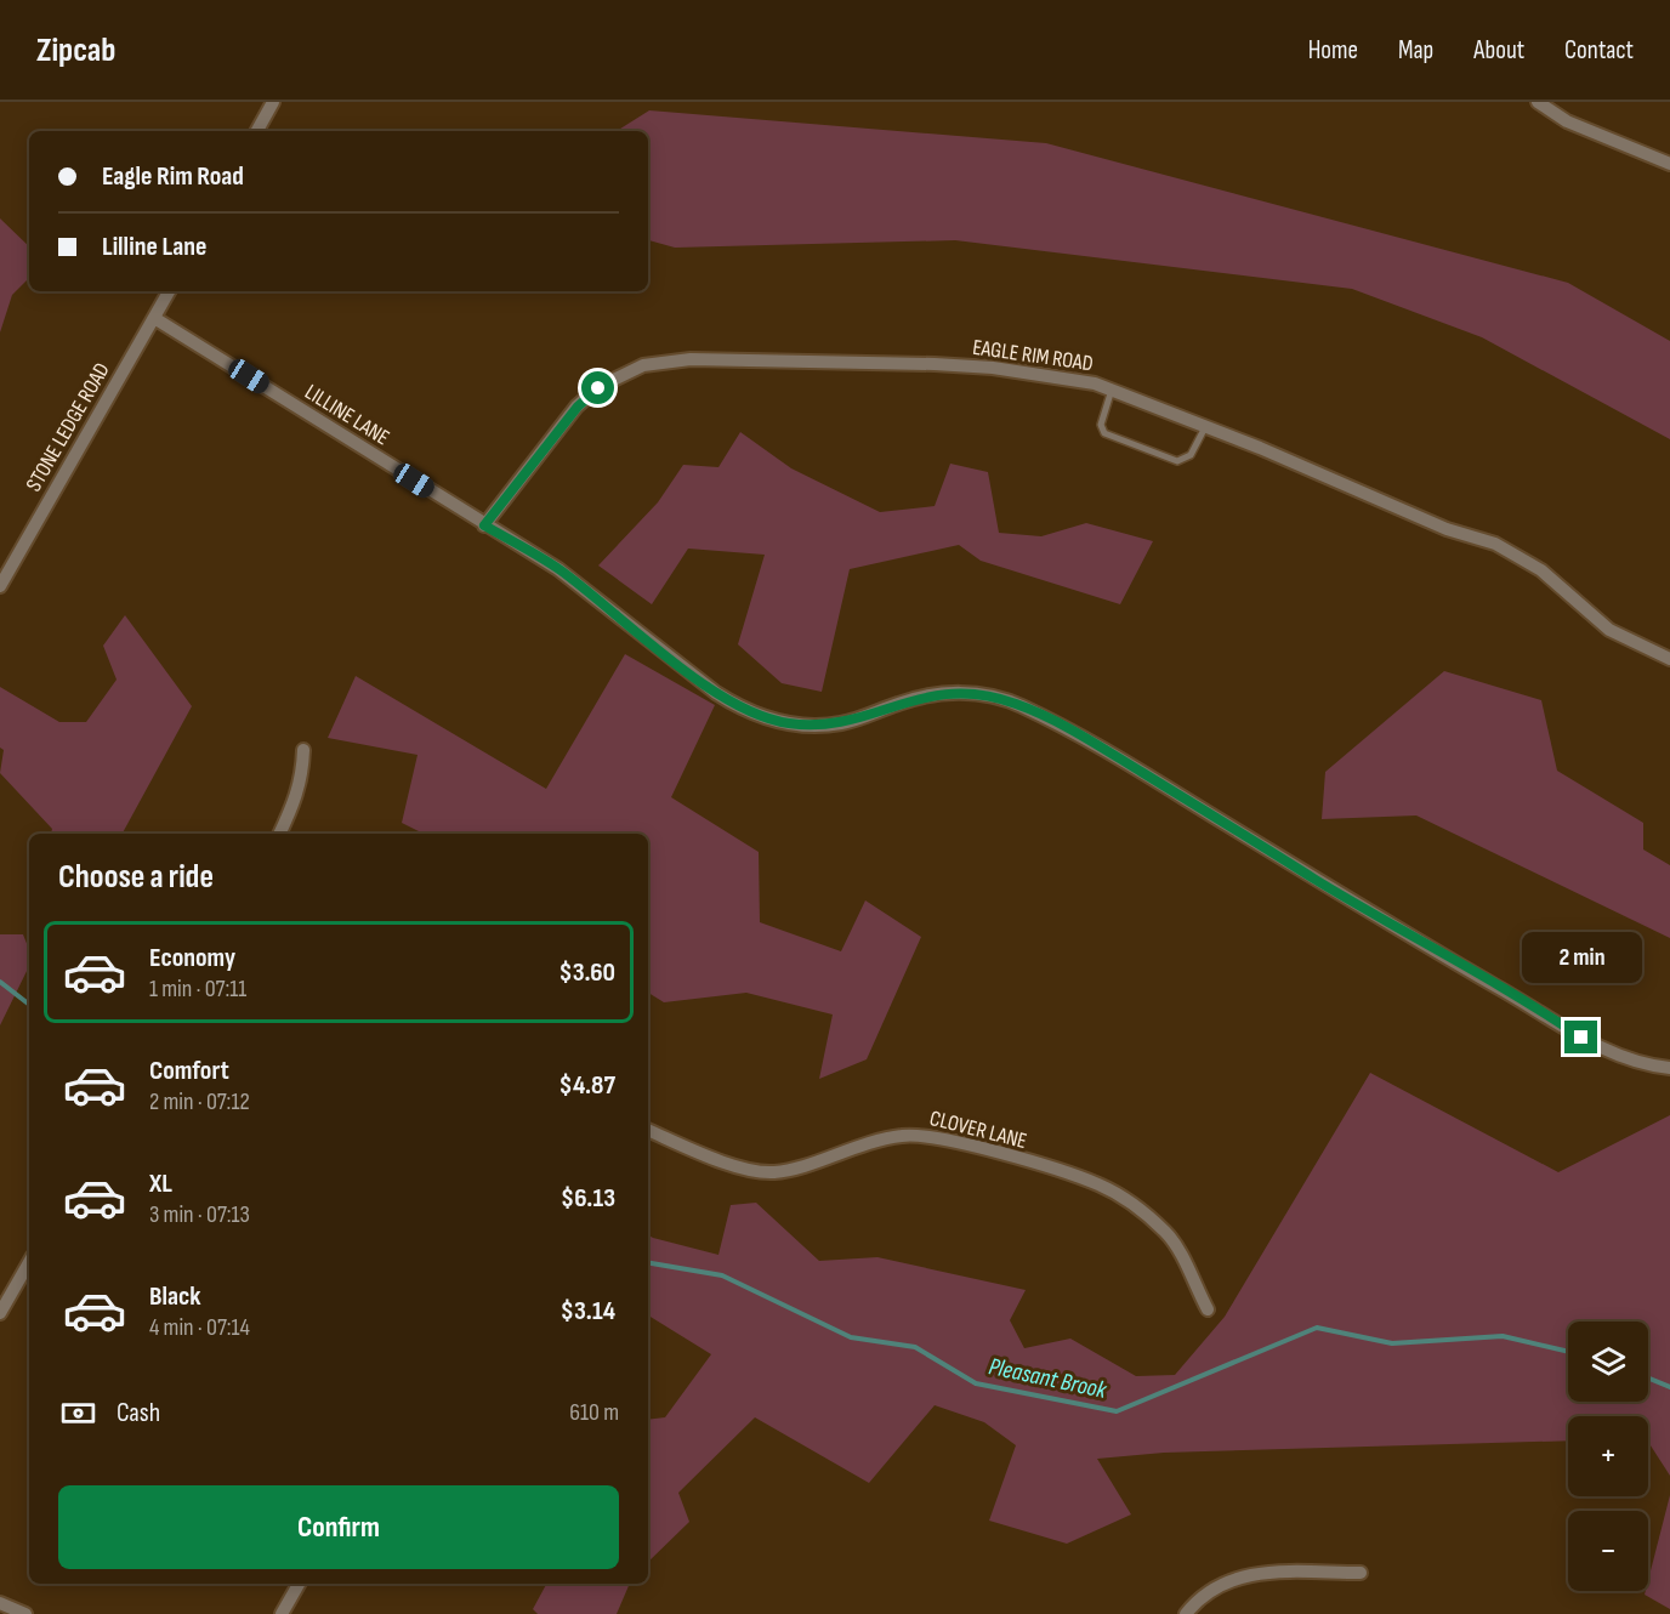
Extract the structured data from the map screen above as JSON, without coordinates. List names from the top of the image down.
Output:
{
  "streets": {
    "street": [
      "EAGLE RIM ROAD",
      "LILLINE LANE",
      "STONE LEDGE ROAD",
      "CLOVER LANE"
    ]
  },
  "crossings": [
    ["EAGLE RIM ROAD", "LILLINE LANE"],
    ["LILLINE LANE", "STONE LEDGE ROAD"]
  ],
  "water": ["Pleasant Brook"],
  "page": {
    "header": "Zipcab",
    "nav": [
      "Home",
      "Map",
      "About",
      "Contact"
    ],
    "banner": ["Eagle Rim Road", "Lilline Lane"],
    "heading": "Choose a ride",
    "list": [
      {
        "name": "Economy",
        "note": "1 min · 07:11",
        "value": "$3.60"
      },
      {
        "name": "Comfort",
        "note": "2 min · 07:12",
        "value": "$4.87"
      },
      {
        "name": "XL",
        "note": "3 min · 07:13",
        "value": "$6.13"
      },
      {
        "name": "Black",
        "note": "4 min · 07:14",
        "value": "$3.14"
      }
    ],
    "bubble": "2 min",
    "map_buttons": ["+", "−"],
    "pay": ["Cash", "610 m"],
    "buttons": "Confirm"
  }
}
